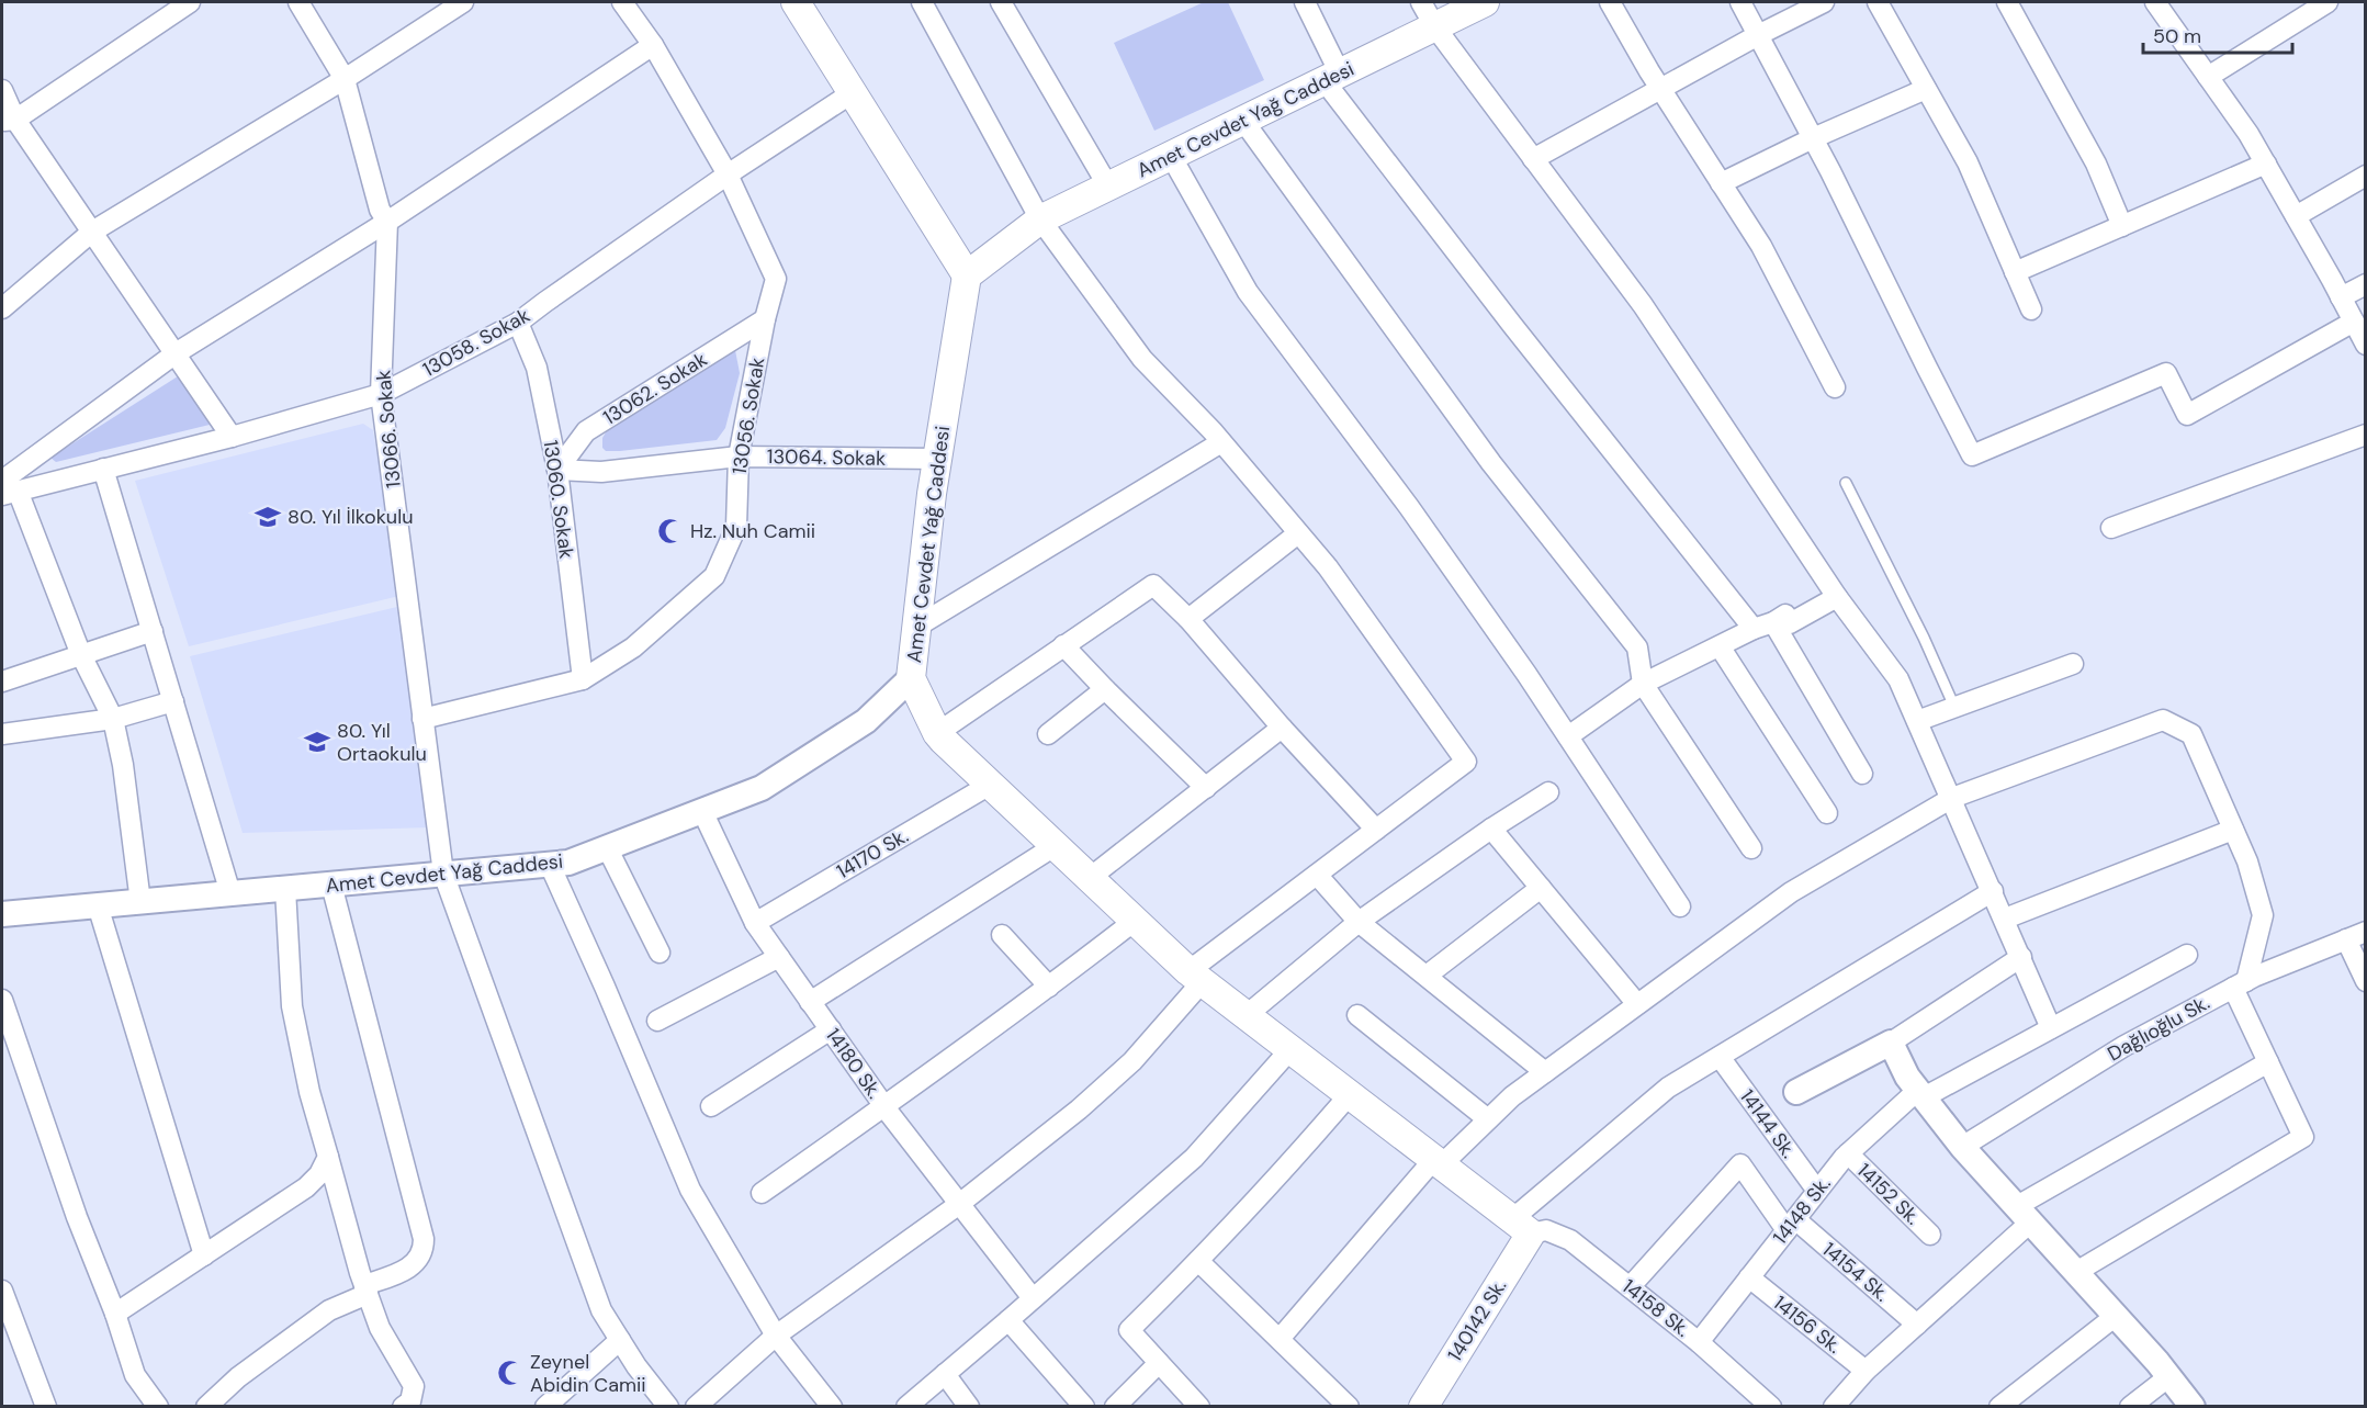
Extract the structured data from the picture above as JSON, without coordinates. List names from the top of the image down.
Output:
{
  "streets": {
    "main road": ["Amet Cevdet Yağ Caddesi", "140142 Sk."],
    "street": [
      "13058. Sokak",
      "13062. Sokak",
      "13056. Sokak",
      "13066. Sokak",
      "13064. Sokak",
      "13060. Sokak",
      "14170 Sk.",
      "Dağlıoğlu Sk.",
      "14180 Sk.",
      "14144 Sk.",
      "14152 Sk.",
      "14148 Sk.",
      "14154 Sk.",
      "14158 Sk.",
      "14156 Sk."
    ]
  },
  "crossings": [
    ["Amet Cevdet Yağ Caddesi", "13066. Sokak"],
    ["Amet Cevdet Yağ Caddesi", "13064. Sokak"],
    ["Amet Cevdet Yağ Caddesi", "14180 Sk."],
    ["13058. Sokak", "13056. Sokak"],
    ["13058. Sokak", "13066. Sokak"],
    ["13058. Sokak", "13060. Sokak"],
    ["13062. Sokak", "13056. Sokak"],
    ["13062. Sokak", "13064. Sokak"],
    ["13062. Sokak", "13060. Sokak"],
    ["13056. Sokak", "13066. Sokak"],
    ["13056. Sokak", "13064. Sokak"],
    ["13056. Sokak", "13060. Sokak"],
    ["13064. Sokak", "13060. Sokak"],
    ["14170 Sk.", "14180 Sk."],
    ["14144 Sk.", "14148 Sk."],
    ["14152 Sk.", "14148 Sk."],
    ["14148 Sk.", "14154 Sk."],
    ["14148 Sk.", "14158 Sk."],
    ["14148 Sk.", "14156 Sk."],
    ["14154 Sk.", "14158 Sk."],
    ["14158 Sk.", "140142 Sk."]
  ],
  "places": {
    "school or university": ["80. Yıl İlkokulu", "80. Yıl Ortaokulu"],
    "mosque": ["Hz. Nuh Camii", "Zeynel Abidin Camii"]
  },
  "scale_bar": "50 m"
}
